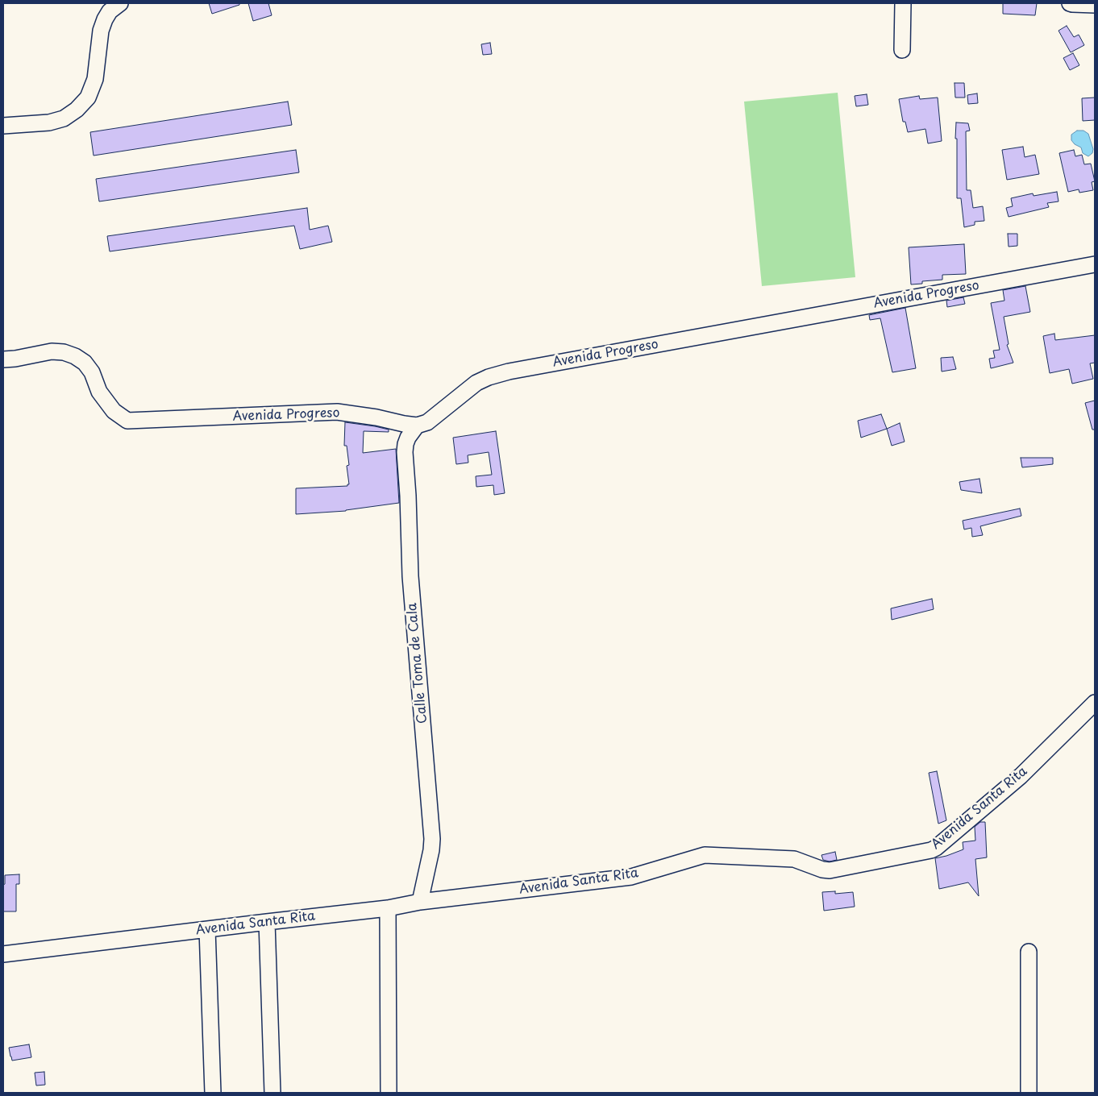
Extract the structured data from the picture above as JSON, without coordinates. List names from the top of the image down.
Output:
{
  "streets": {
    "street": ["Avenida Progreso", "Calle Toma de Cala", "Avenida Santa Rita"]
  },
  "crossings": [
    ["Avenida Progreso", "Calle Toma de Cala"],
    ["Calle Toma de Cala", "Avenida Santa Rita"]
  ]
}
